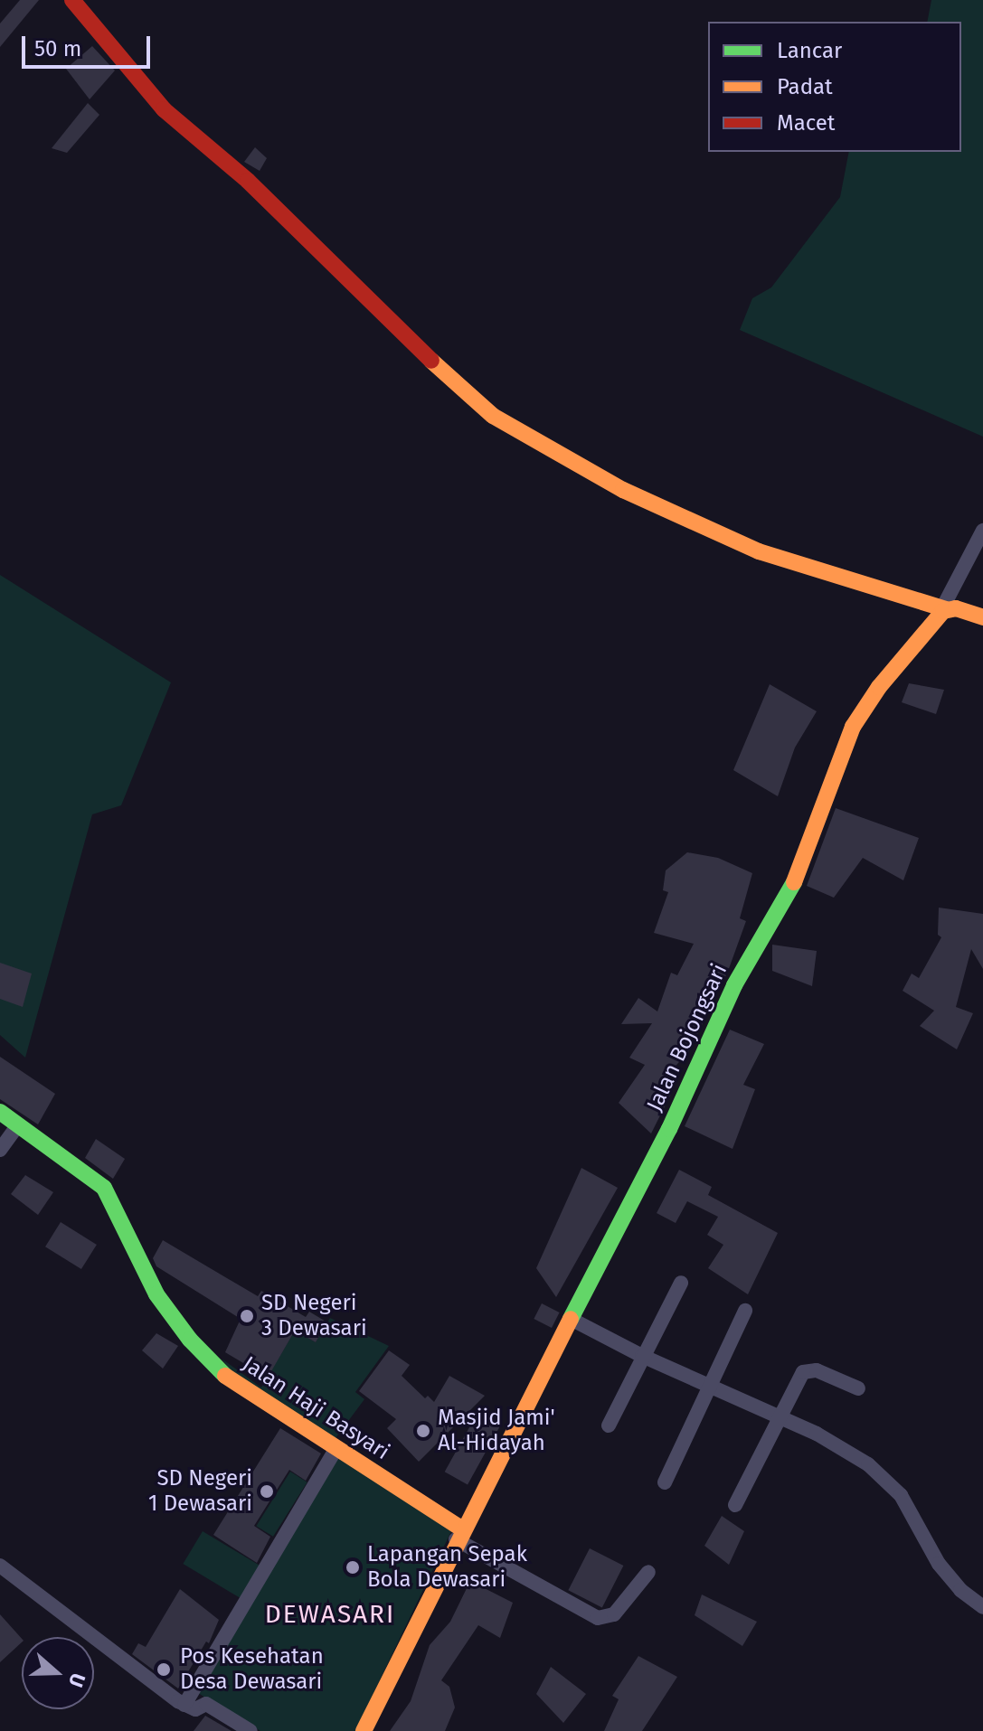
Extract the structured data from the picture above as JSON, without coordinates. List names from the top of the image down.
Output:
{
  "streets": {
    "street": ["Jalan Bojongsari", "Jalan Haji Basyari"]
  },
  "crossings": [
    ["Jalan Bojongsari", "Jalan Haji Basyari"]
  ],
  "districts": ["DEWASARI"],
  "places": [
    "SD Negeri 3 Dewasari",
    "Masjid Jami' Al-Hidayah",
    "SD Negeri 1 Dewasari",
    "Lapangan Sepak Bola Dewasari",
    "Pos Kesehatan Desa Dewasari"
  ],
  "legend": ["Lancar", "Padat", "Macet"],
  "scale_bar": "50 m",
  "north": "right"
}
